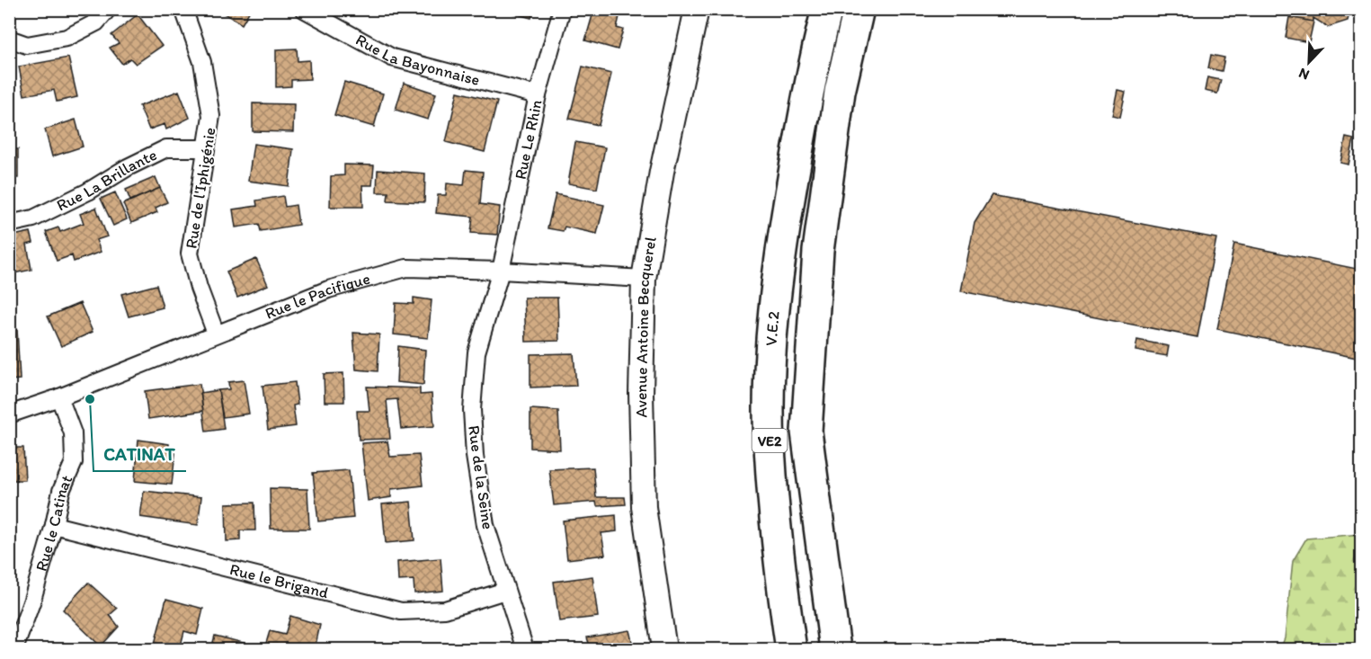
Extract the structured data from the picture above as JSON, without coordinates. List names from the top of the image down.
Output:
{
  "streets": {
    "highway": ["V.E.2", "VE2"],
    "street": [
      "Rue La Bayonnaise",
      "Rue Le Rhin",
      "Rue La Brillante",
      "Rue de l'Iphigénie",
      "Rue le Pacifique",
      "Avenue Antoine Becquerel",
      "Rue de la Seine",
      "Rue le Catinat",
      "Rue le Brigand"
    ]
  },
  "crossings": [
    ["Rue La Bayonnaise", "Rue Le Rhin"],
    ["Rue Le Rhin", "Rue le Pacifique"],
    ["Rue Le Rhin", "Rue de la Seine"],
    ["Rue La Brillante", "Rue de l'Iphigénie"],
    ["Rue de l'Iphigénie", "Rue le Pacifique"],
    ["Rue le Pacifique", "Avenue Antoine Becquerel"],
    ["Rue le Pacifique", "Rue de la Seine"],
    ["Rue le Pacifique", "Rue le Catinat"],
    ["Rue de la Seine", "Rue le Brigand"],
    ["Rue le Catinat", "Rue le Brigand"]
  ],
  "places": ["CATINAT"],
  "north": "bottom left"
}
